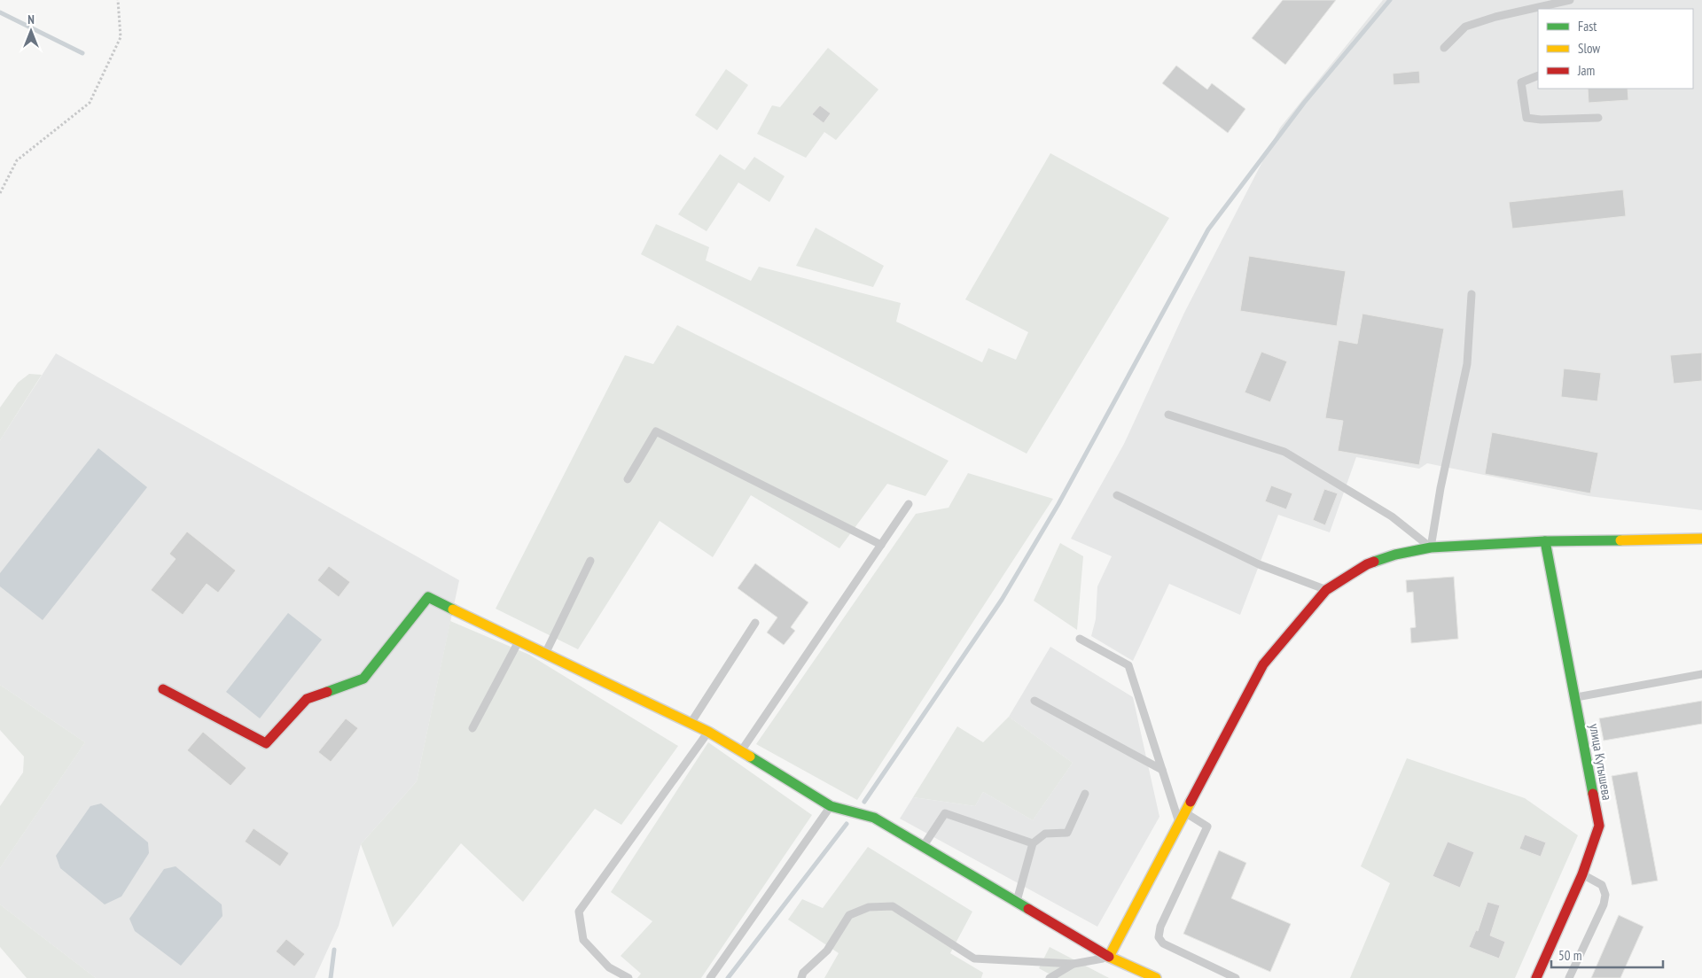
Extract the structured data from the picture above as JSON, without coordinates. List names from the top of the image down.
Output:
{
  "streets": {
    "street": ["улица Кутышева"]
  },
  "legend": ["Fast", "Slow", "Jam"],
  "scale_bar": "50 m",
  "north": "top"
}
